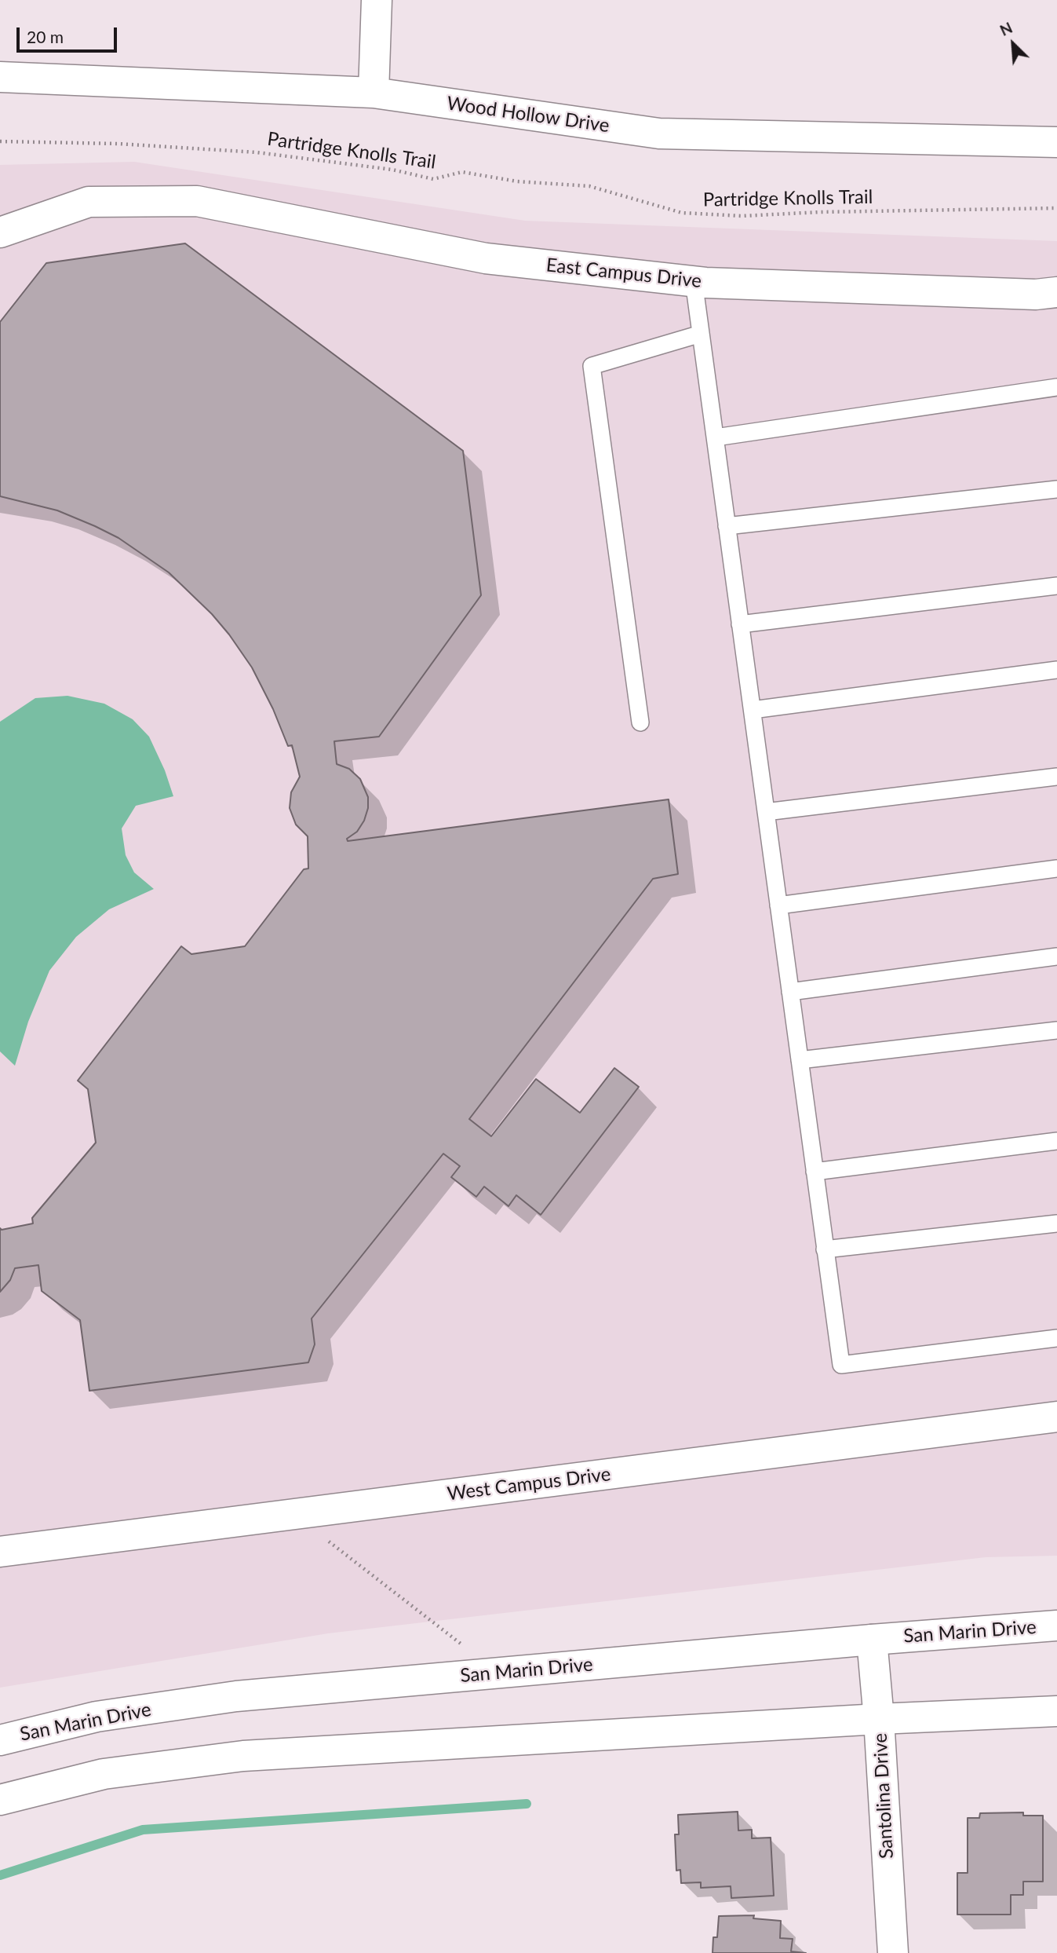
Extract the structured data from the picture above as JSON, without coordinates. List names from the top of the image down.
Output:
{
  "streets": {
    "street": [
      "Wood Hollow Drive",
      "East Campus Drive",
      "West Campus Drive",
      "San Marin Drive",
      "Santolina Drive"
    ],
    "path": ["Partridge Knolls Trail"]
  },
  "crossings": [
    ["San Marin Drive", "Santolina Drive"]
  ],
  "scale_bar": "20 m",
  "north": "top left"
}
